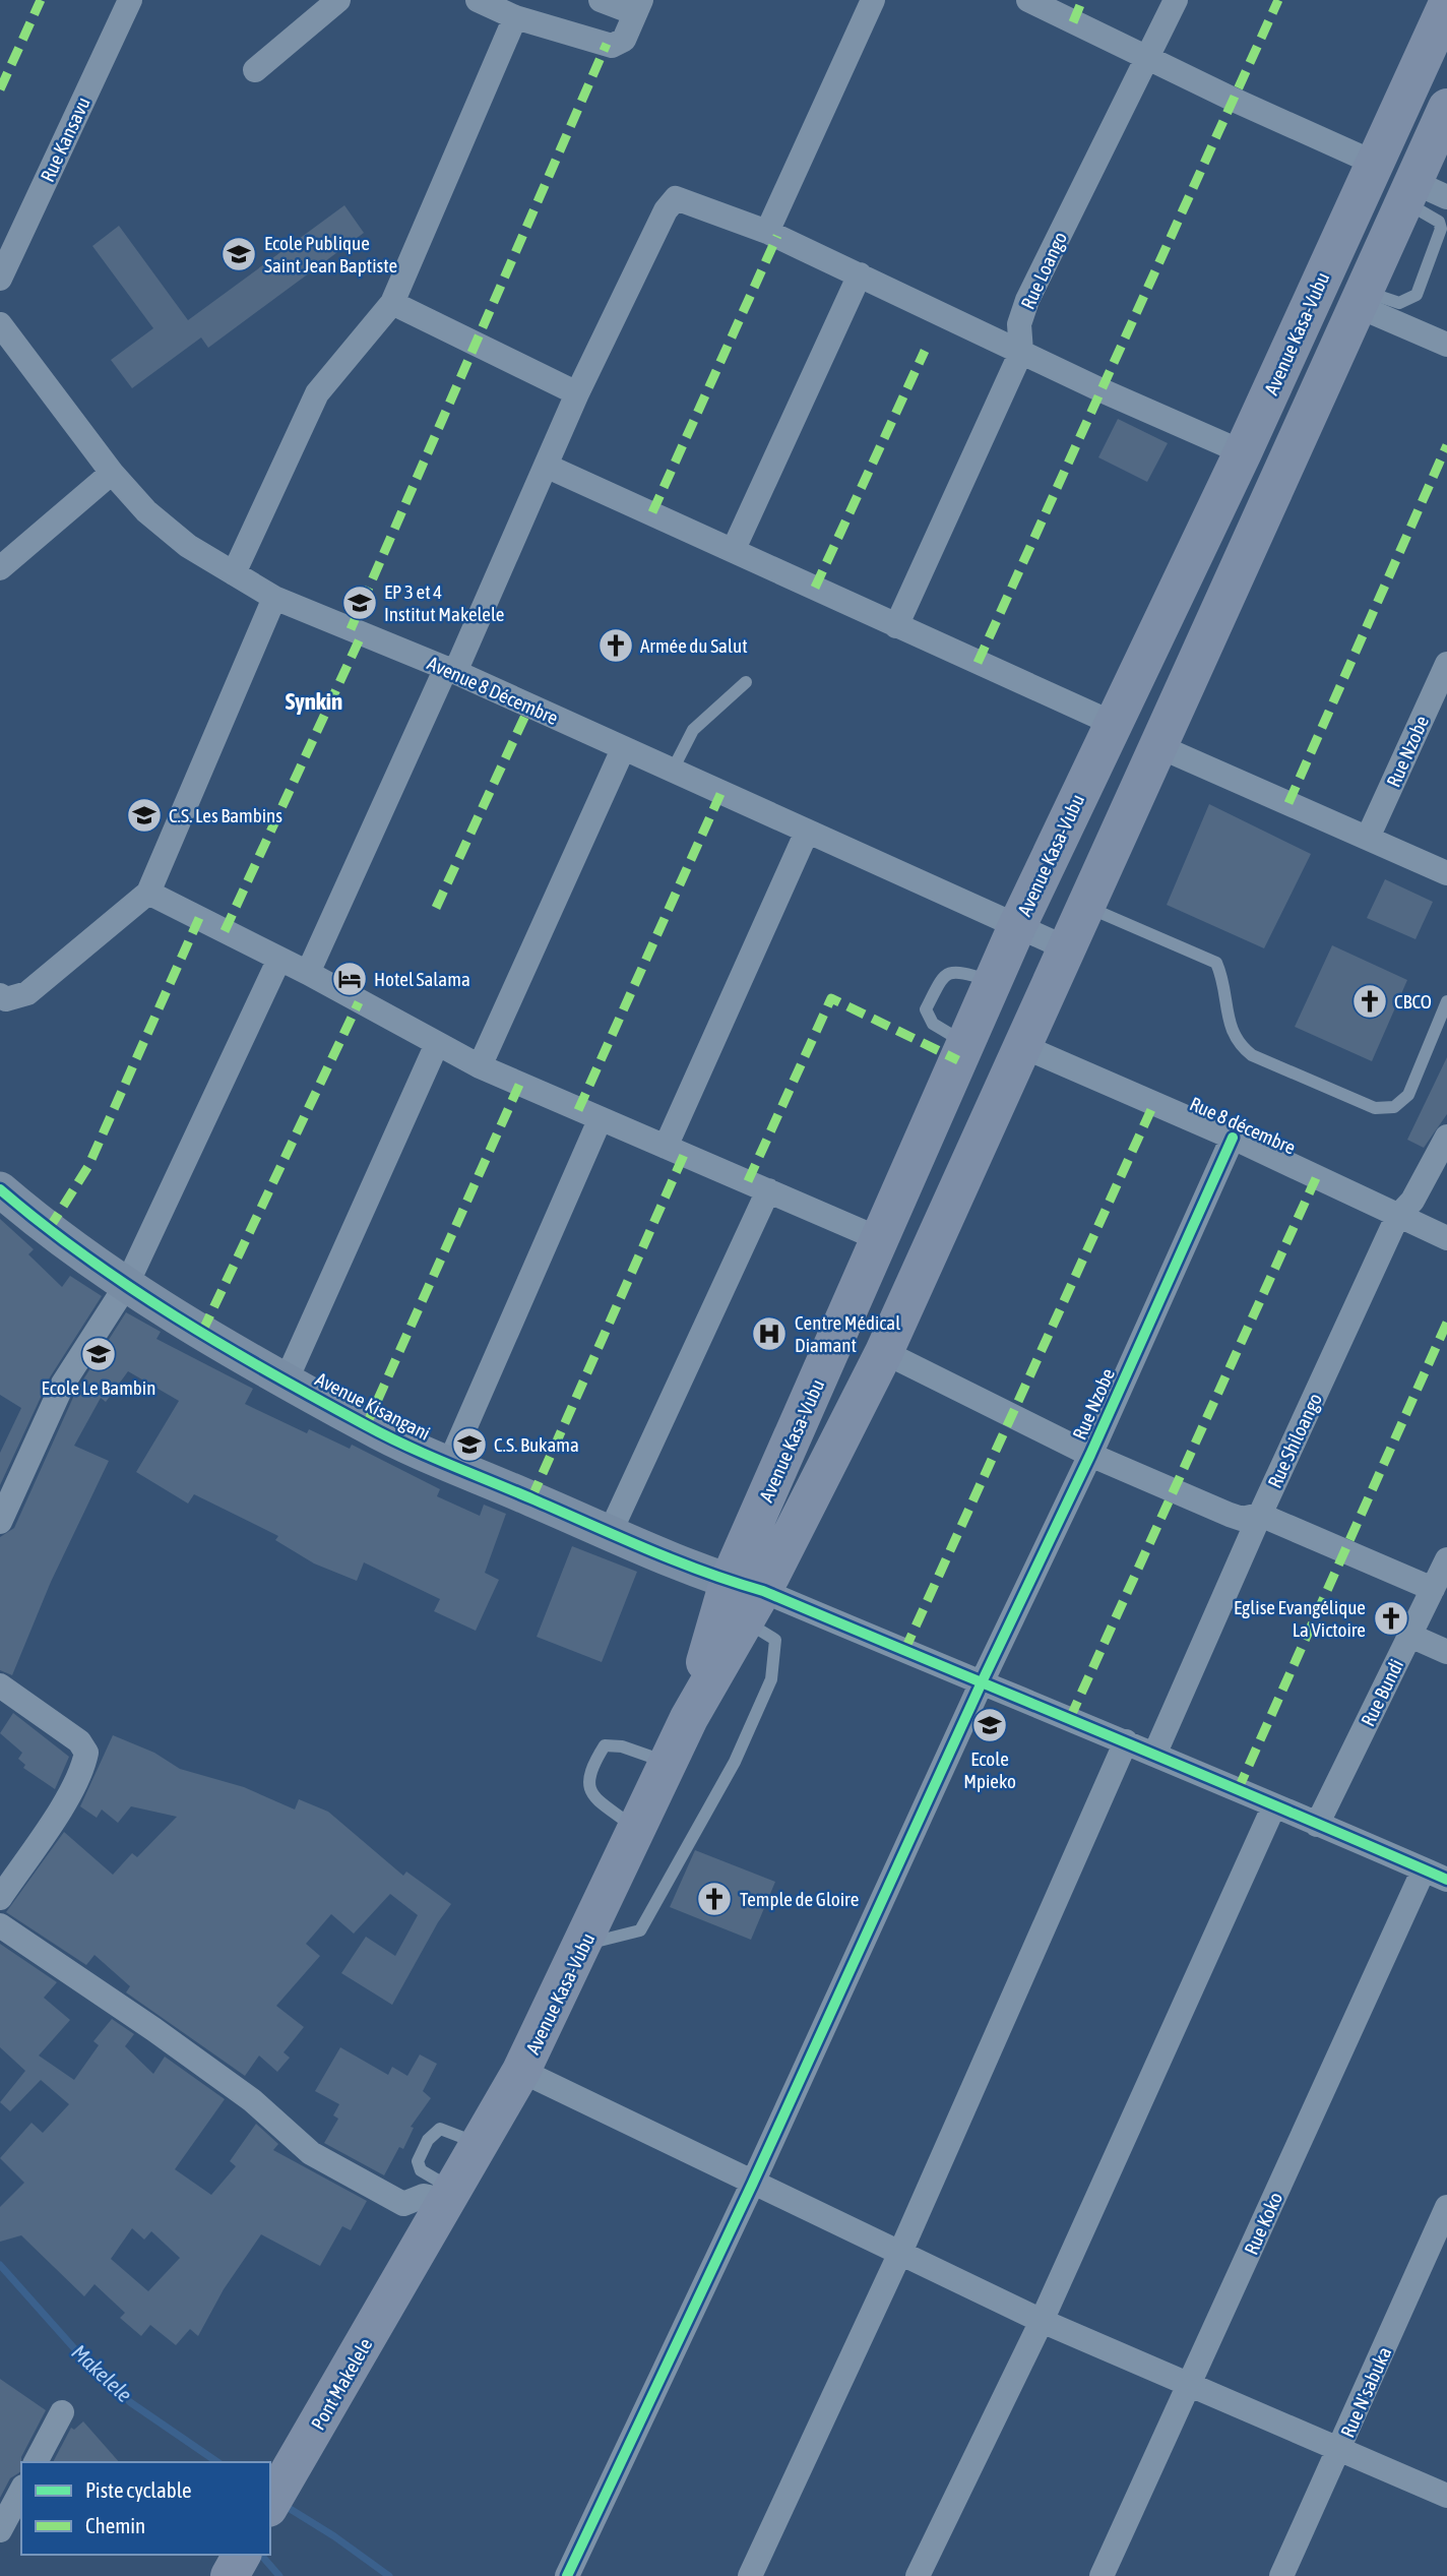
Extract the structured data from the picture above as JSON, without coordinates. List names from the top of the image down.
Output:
{
  "streets": {
    "main road": ["Avenue Kasa-Vubu", "Pont Makelele"],
    "street": [
      "Rue Kansavu",
      "Rue Loango",
      "Avenue 8 Décembre",
      "Rue Nzobe",
      "Rue 8 décembre",
      "Avenue Kisangani",
      "Rue Shiloango",
      "Rue Bundi",
      "Rue Koko",
      "Rue N'sabuka"
    ]
  },
  "crossings": [
    ["Avenue Kasa-Vubu", "Avenue 8 Décembre"],
    ["Avenue Kasa-Vubu", "Rue 8 décembre"],
    ["Avenue Kasa-Vubu", "Avenue Kisangani"],
    ["Avenue Kasa-Vubu", "Pont Makelele"],
    ["Rue Nzobe", "Rue 8 décembre"],
    ["Rue 8 décembre", "Rue Shiloango"]
  ],
  "districts": ["Synkin"],
  "water": ["Makelele"],
  "places": {
    "school or university": [
      "Ecole Publique Saint Jean Baptiste",
      "EP 3 et 4 Institut Makelele",
      "C.S. Les Bambins",
      "Ecole Le Bambin",
      "C.S. Bukama",
      "Ecole Mpieko"
    ],
    "church": [
      "Armée du Salut",
      "CBCO",
      "Eglise Evangélique La Victoire",
      "Temple de Gloire"
    ],
    "hotel": ["Hotel Salama"],
    "hospital": ["Centre Médical Diamant"]
  },
  "legend": ["Piste cyclable", "Chemin"]
}
